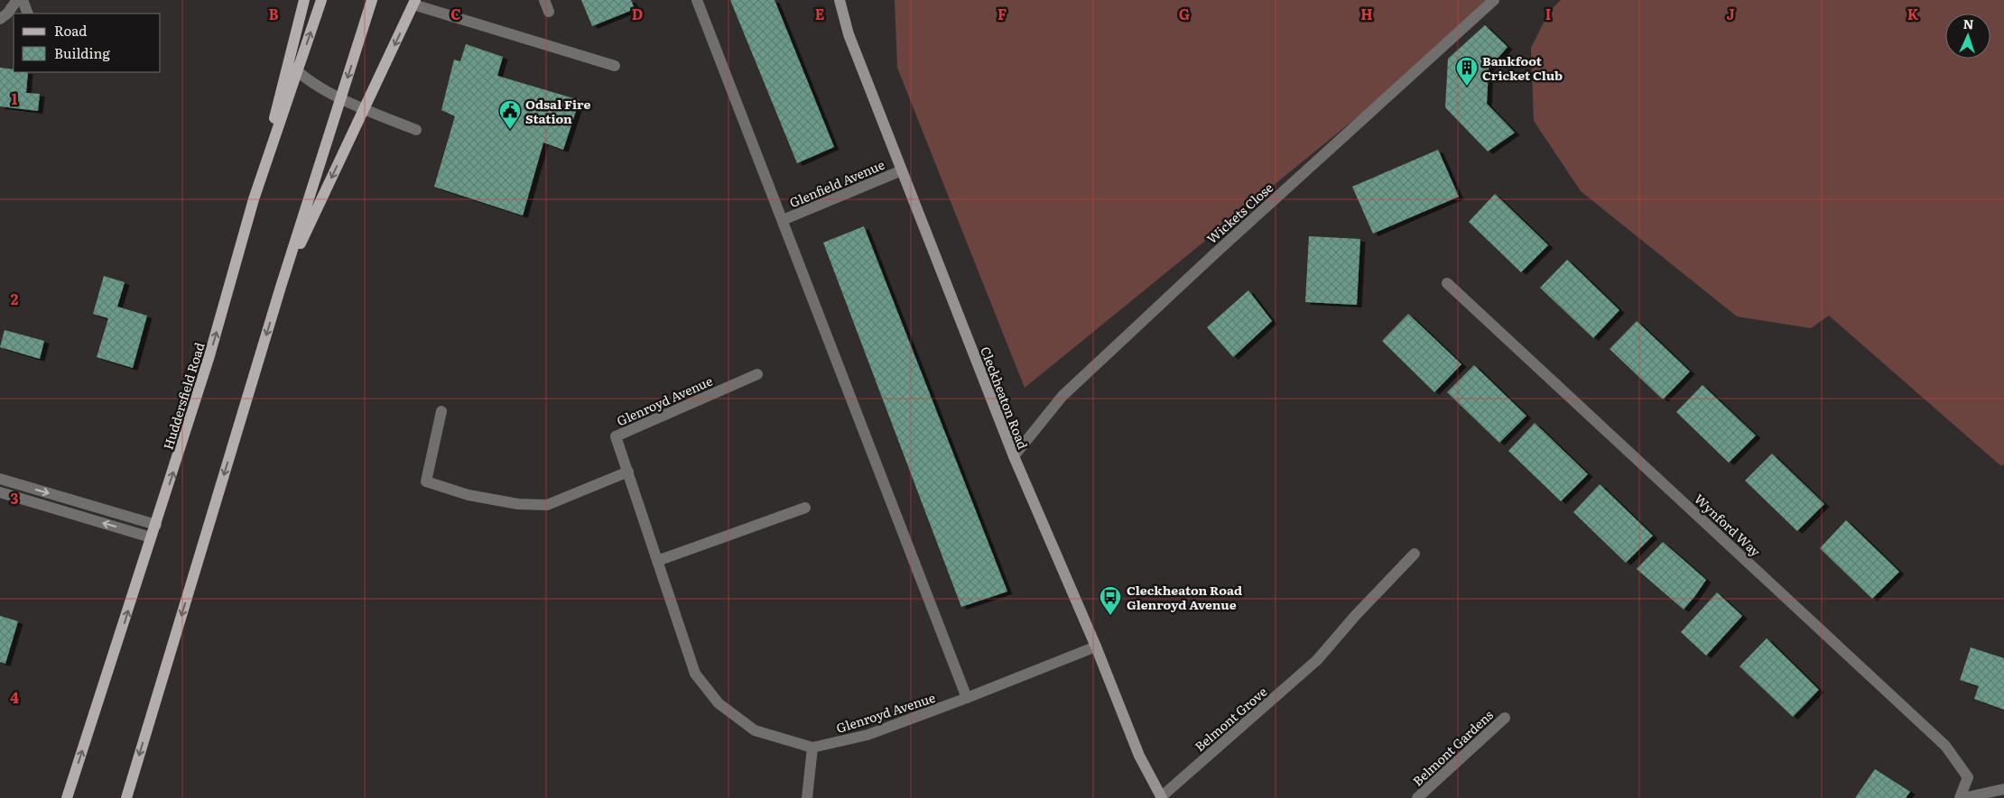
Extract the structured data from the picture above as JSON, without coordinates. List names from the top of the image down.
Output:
{
  "streets": {
    "main road": ["Huddersfield Road"],
    "street": [
      "Glenfield Avenue",
      "Wickets Close",
      "Cleckheaton Road",
      "Glenroyd Avenue",
      "Wynford Way",
      "Belmont Grove",
      "Belmont Gardens"
    ]
  },
  "crossings": [
    ["Glenfield Avenue", "Cleckheaton Road"],
    ["Wickets Close", "Cleckheaton Road"],
    ["Cleckheaton Road", "Glenroyd Avenue"],
    ["Cleckheaton Road", "Belmont Grove"]
  ],
  "places": {
    "building": ["Bankfoot Cricket Club"],
    "public building": ["Odsal Fire Station"],
    "bus stop": ["Cleckheaton Road Glenroyd Avenue"]
  },
  "legend": ["Road", "Building"],
  "north": "top",
  "grid": {
    "columns": [
      "B",
      "C",
      "D",
      "E",
      "F",
      "G",
      "H",
      "I",
      "J",
      "K"
    ],
    "rows": [
      "1",
      "2",
      "3",
      "4"
    ]
  }
}
